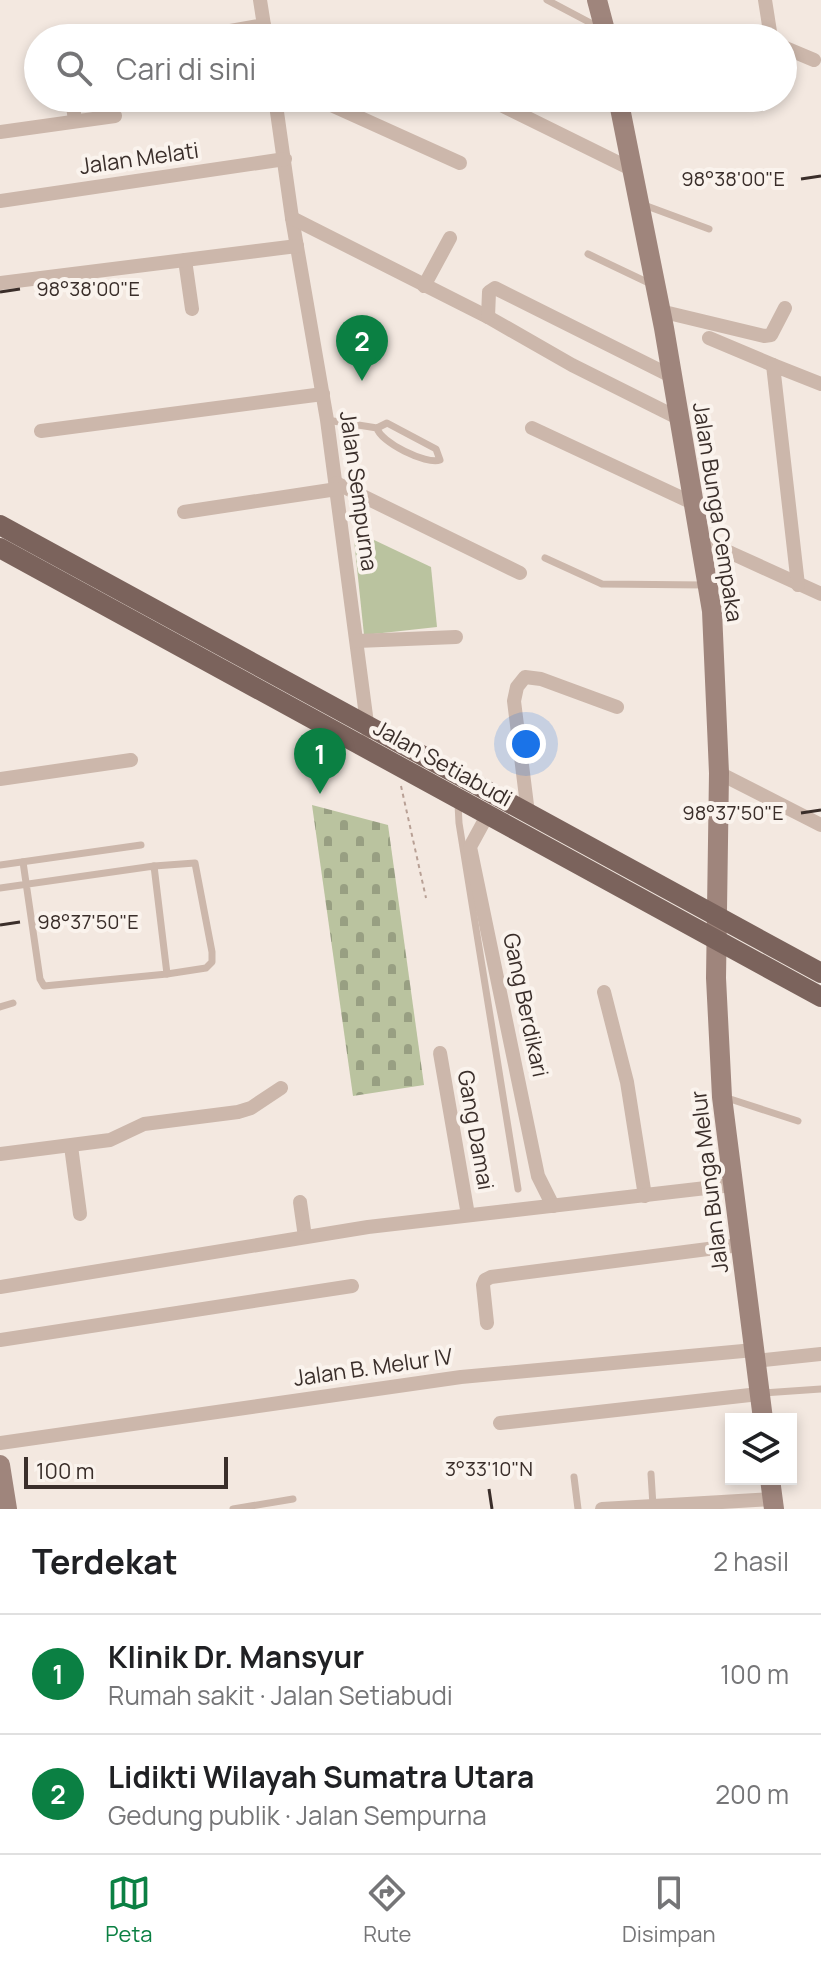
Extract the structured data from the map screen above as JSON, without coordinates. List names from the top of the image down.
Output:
{
  "streets": {
    "main road": ["Jalan Setiabudi"],
    "street": [
      "Jalan Melati",
      "Jalan Sempurna",
      "Jalan Bunga Cempaka",
      "Gang Berdikari",
      "Gang Damai",
      "Jalan Bunga Melur",
      "Jalan B. Melur IV"
    ]
  },
  "crossings": [
    ["Jalan Melati", "Jalan Sempurna"],
    ["Jalan Sempurna", "Jalan Setiabudi"],
    ["Jalan Bunga Cempaka", "Jalan Setiabudi"],
    ["Jalan Bunga Cempaka", "Jalan Bunga Melur"],
    ["Jalan Setiabudi", "Gang Berdikari"],
    ["Jalan Setiabudi", "Jalan Bunga Melur"],
    ["Jalan Bunga Melur", "Jalan B. Melur IV"]
  ],
  "scale_bar": "100 m",
  "page": {
    "search": "Cari di sini",
    "pins": ["2", "1"],
    "scale": "100 m",
    "heading": ["Terdekat", "2 hasil"],
    "list": [
      {
        "mark": "1",
        "name": "Klinik Dr. Mansyur",
        "note": "Rumah sakit · Jalan Setiabudi",
        "value": "100 m"
      },
      {
        "mark": "2",
        "name": "Lidikti Wilayah Sumatra Utara",
        "note": "Gedung publik · Jalan Sempurna",
        "value": "200 m"
      }
    ],
    "nav": ["Peta", "Rute", "Disimpan"]
  },
  "coordinates": ["98°38'00\"E", "98°37'50\"E", "3°33'10\"N"]
}
